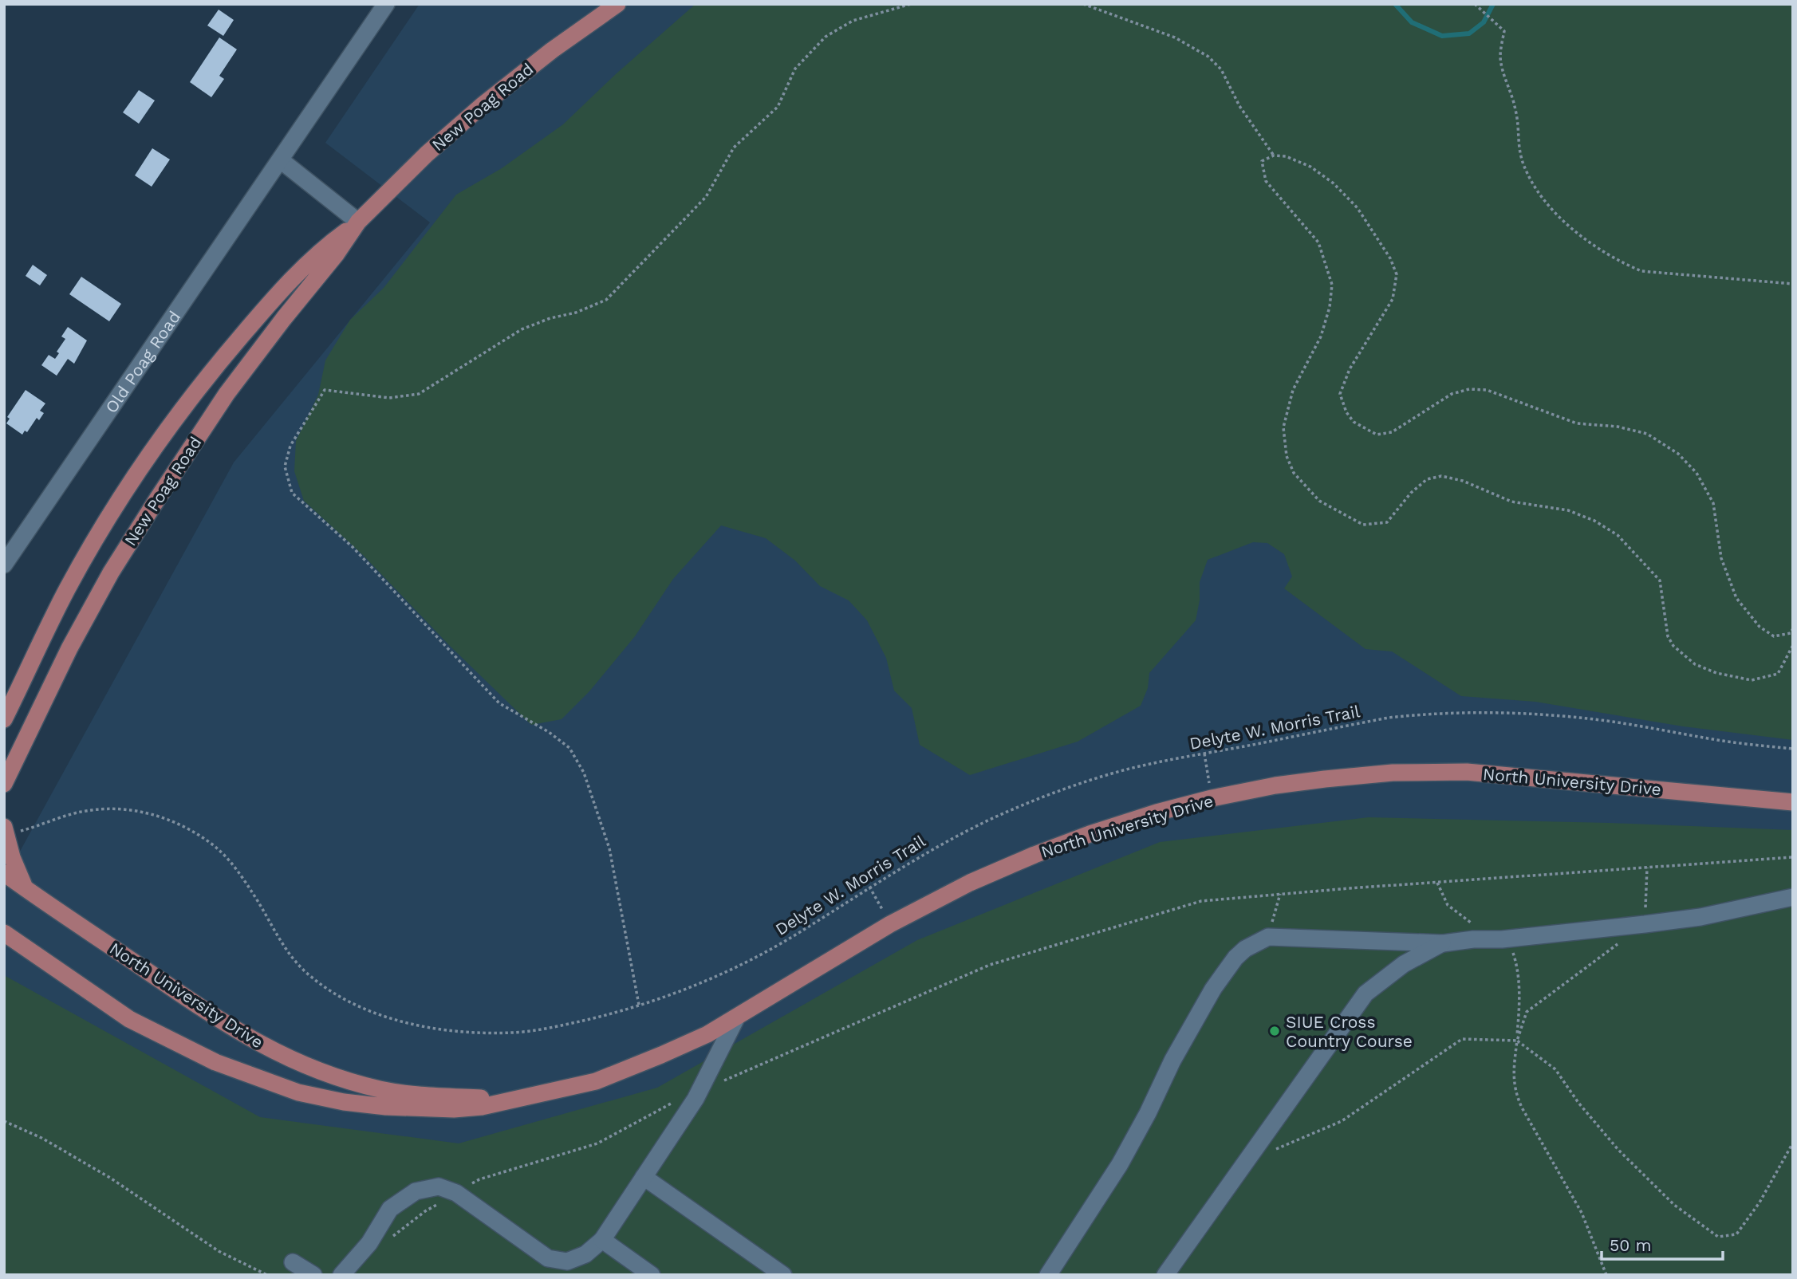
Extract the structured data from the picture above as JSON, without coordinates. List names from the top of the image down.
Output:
{
  "streets": {
    "main road": ["New Poag Road", "North University Drive"],
    "street": ["Old Poag Road"],
    "path": ["Delyte W. Morris Trail"]
  },
  "places": ["SIUE Cross Country Course"],
  "scale_bar": "50 m"
}
